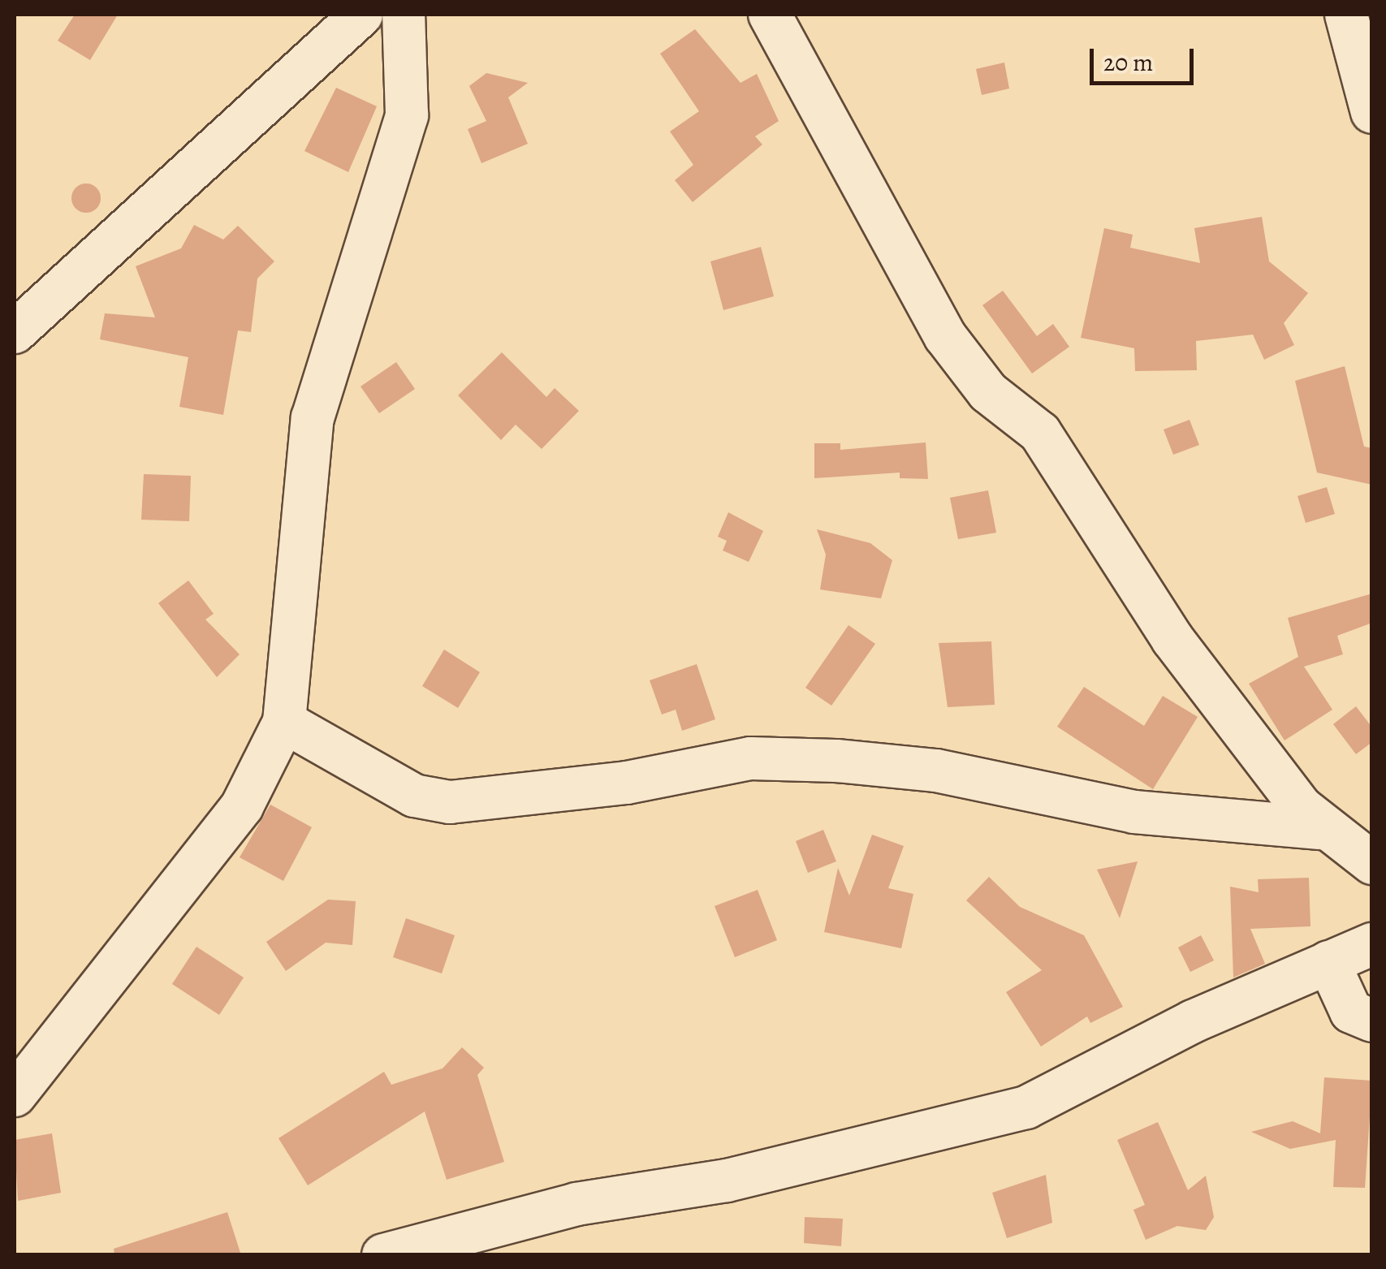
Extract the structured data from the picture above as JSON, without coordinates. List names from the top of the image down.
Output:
{
  "scale_bar": "20 m"
}
